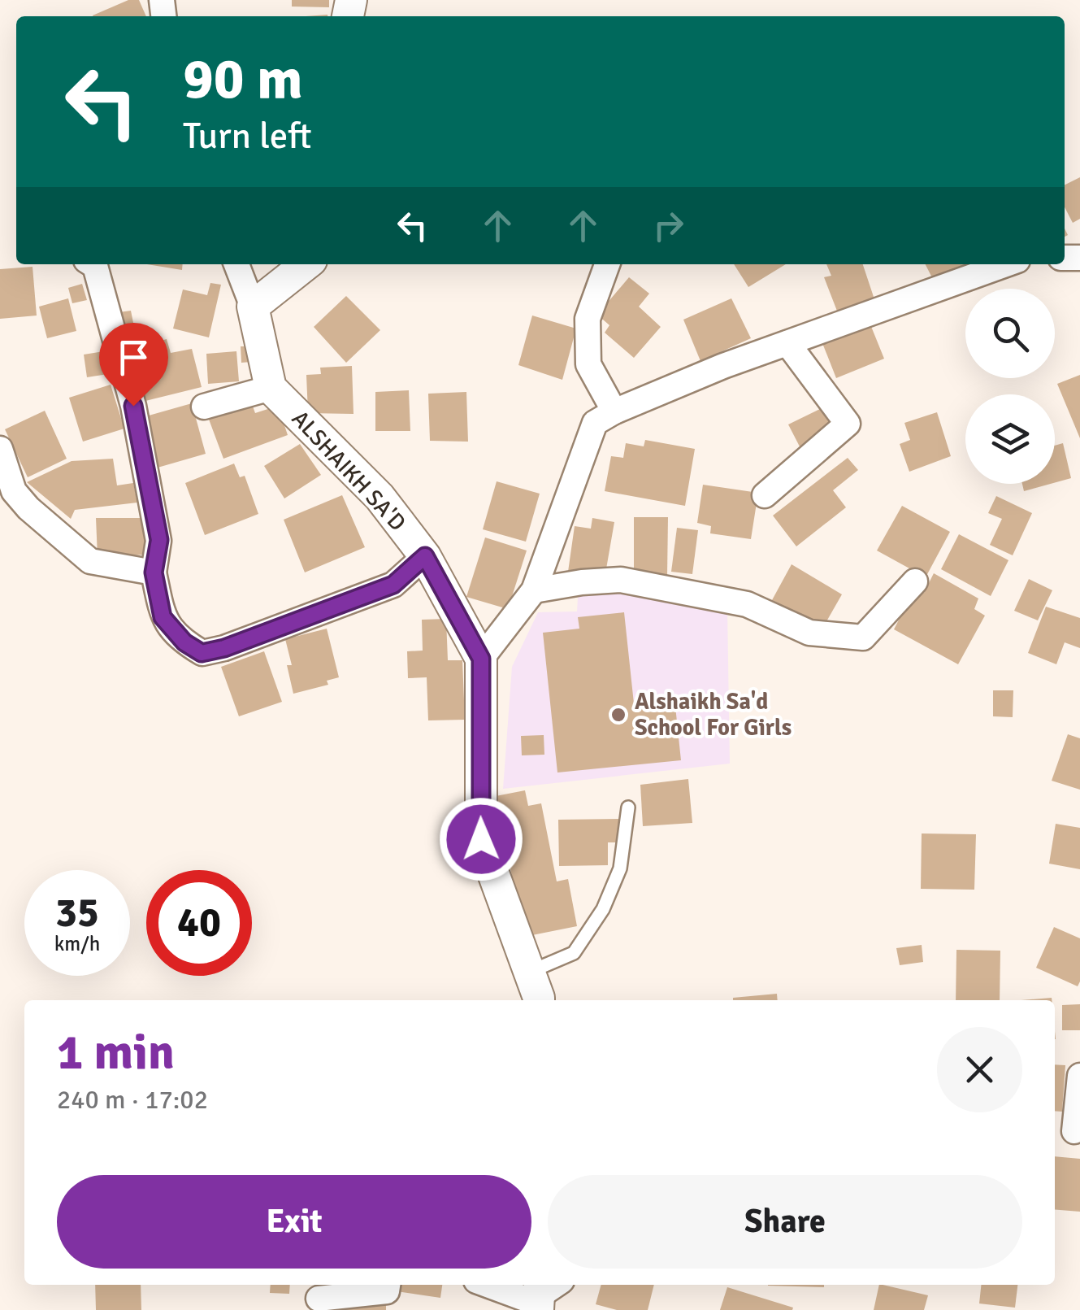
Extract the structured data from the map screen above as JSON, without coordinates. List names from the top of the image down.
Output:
{
  "streets": {
    "street": ["ALSHAIKH SA'D"]
  },
  "places": ["Alshaikh Sa'd School For Girls"],
  "page": {
    "turn": ["90 m", "Turn left"],
    "speed": "35 km/h",
    "limit": "40",
    "heading": ["1 min", "240 m · 17:02"],
    "buttons": ["Exit", "Share"]
  }
}
